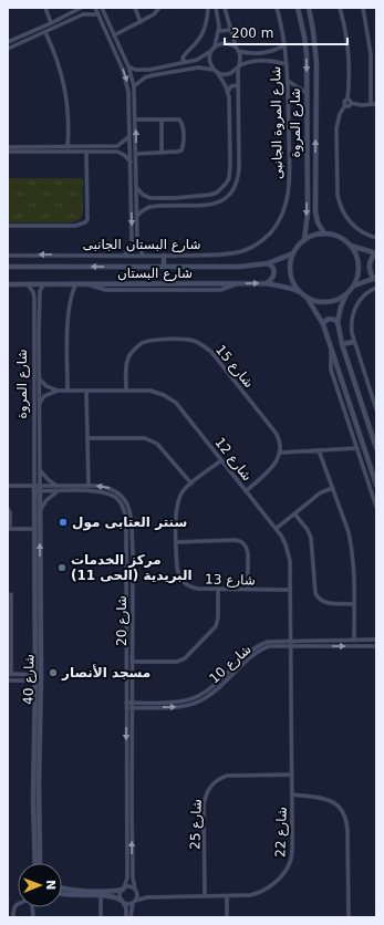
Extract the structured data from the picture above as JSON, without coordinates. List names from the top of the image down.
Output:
{
  "streets": {
    "street": [
      "شارع المروة الجانبى",
      "شارع المروة",
      "شارع البستان الجانبى",
      "شارع البستان",
      "شارع 15",
      "شارع 12",
      "شارع 13",
      "شارع 20",
      "شارع 10",
      "شارع 40",
      "شارع 25",
      "شارع 22"
    ]
  },
  "crossings": [
    ["شارع المروة الجانبى", "شارع البستان الجانبى"],
    ["شارع المروة", "شارع البستان"],
    ["شارع المروة", "شارع 20"],
    ["شارع المروة", "شارع 40"],
    ["شارع 15", "شارع 12"],
    ["شارع 12", "شارع 13"],
    ["شارع 12", "شارع 10"],
    ["شارع 12", "شارع 22"],
    ["شارع 20", "شارع 10"],
    ["شارع 20", "شارع 40"],
    ["شارع 20", "شارع 22"],
    ["شارع 10", "شارع 22"],
    ["شارع 25", "شارع 22"]
  ],
  "one_way": ["شارع البستان الجانبى"],
  "places": ["سنتر العتابى مول", "مركز الخدمات البريدية (الحى 11)", "مسجد الأنصار"],
  "scale_bar": "200 m",
  "north": "right"
}
